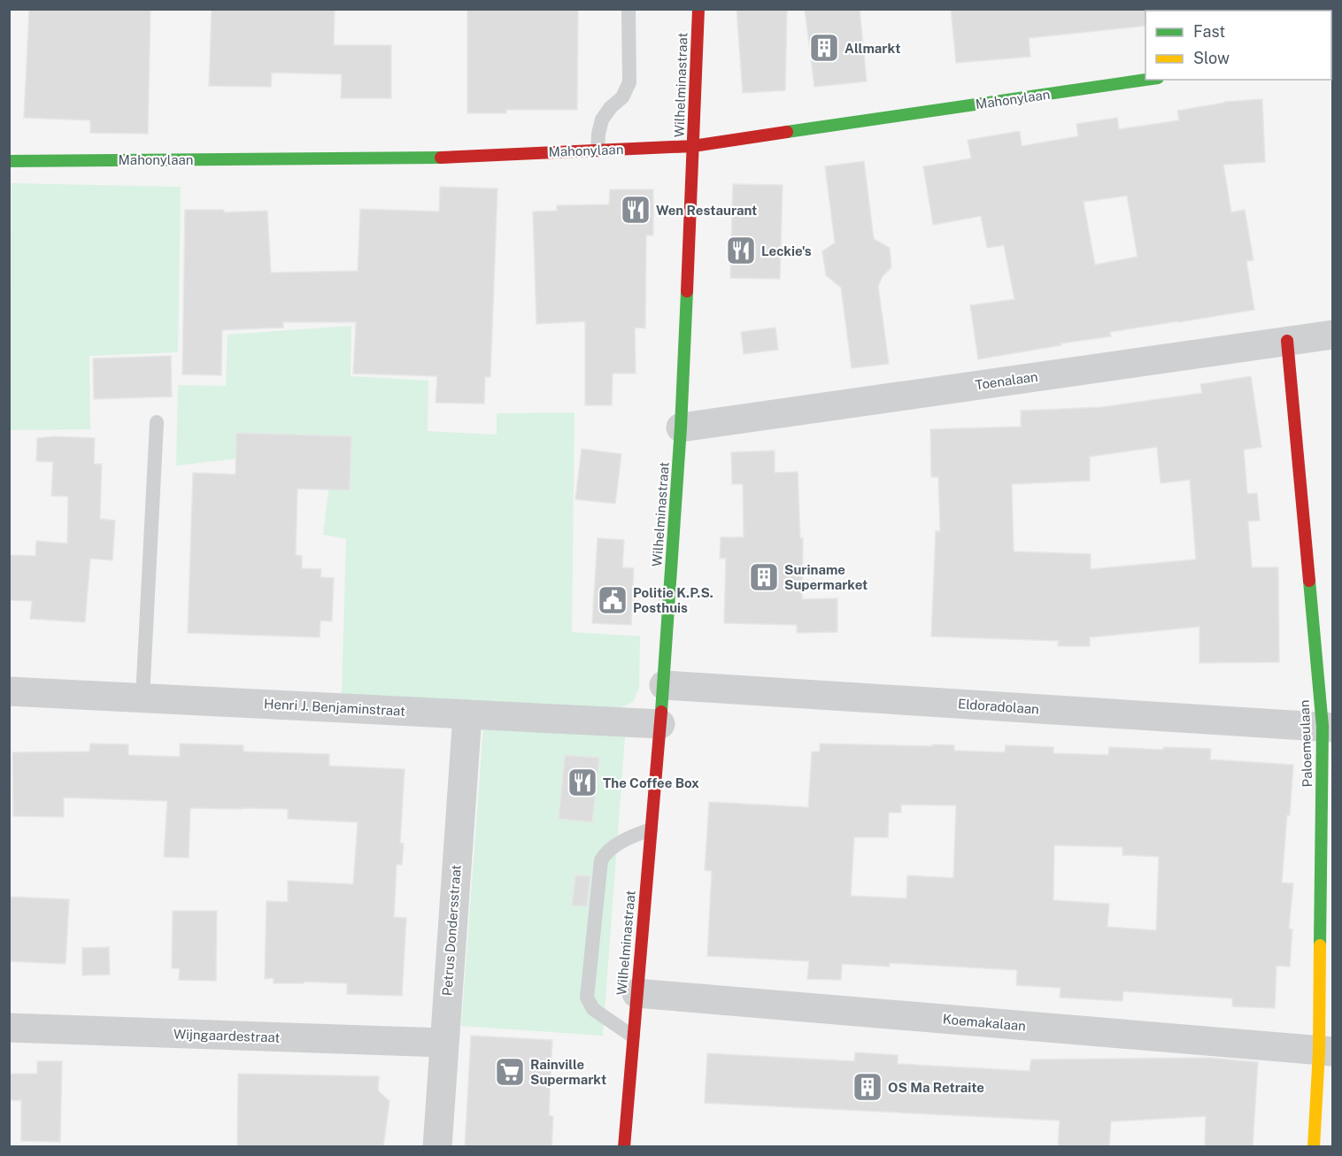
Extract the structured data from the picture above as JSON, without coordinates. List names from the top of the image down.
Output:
{
  "streets": {
    "street": [
      "Wilhelminastraat",
      "Mahonylaan",
      "Toenalaan",
      "Eldoradolaan",
      "Henri J. Benjaminstraat",
      "Paloemeulaan",
      "Petrus Dondersstraat",
      "Koemakalaan",
      "Wijngaardestraat"
    ]
  },
  "crossings": [
    ["Wilhelminastraat", "Mahonylaan"],
    ["Wilhelminastraat", "Toenalaan"],
    ["Wilhelminastraat", "Eldoradolaan"],
    ["Wilhelminastraat", "Henri J. Benjaminstraat"],
    ["Wilhelminastraat", "Koemakalaan"],
    ["Toenalaan", "Paloemeulaan"],
    ["Eldoradolaan", "Paloemeulaan"],
    ["Henri J. Benjaminstraat", "Petrus Dondersstraat"],
    ["Paloemeulaan", "Koemakalaan"],
    ["Petrus Dondersstraat", "Wijngaardestraat"]
  ],
  "places": {
    "building": ["Allmarkt", "Suriname Supermarket", "OS Ma Retraite"],
    "restaurant": ["Wen Restaurant", "Leckie's", "The Coffee Box"],
    "public building": ["Politie K.P.S. Posthuis"],
    "supermarket": ["Rainville Supermarkt"]
  },
  "legend": ["Fast", "Slow"]
}
